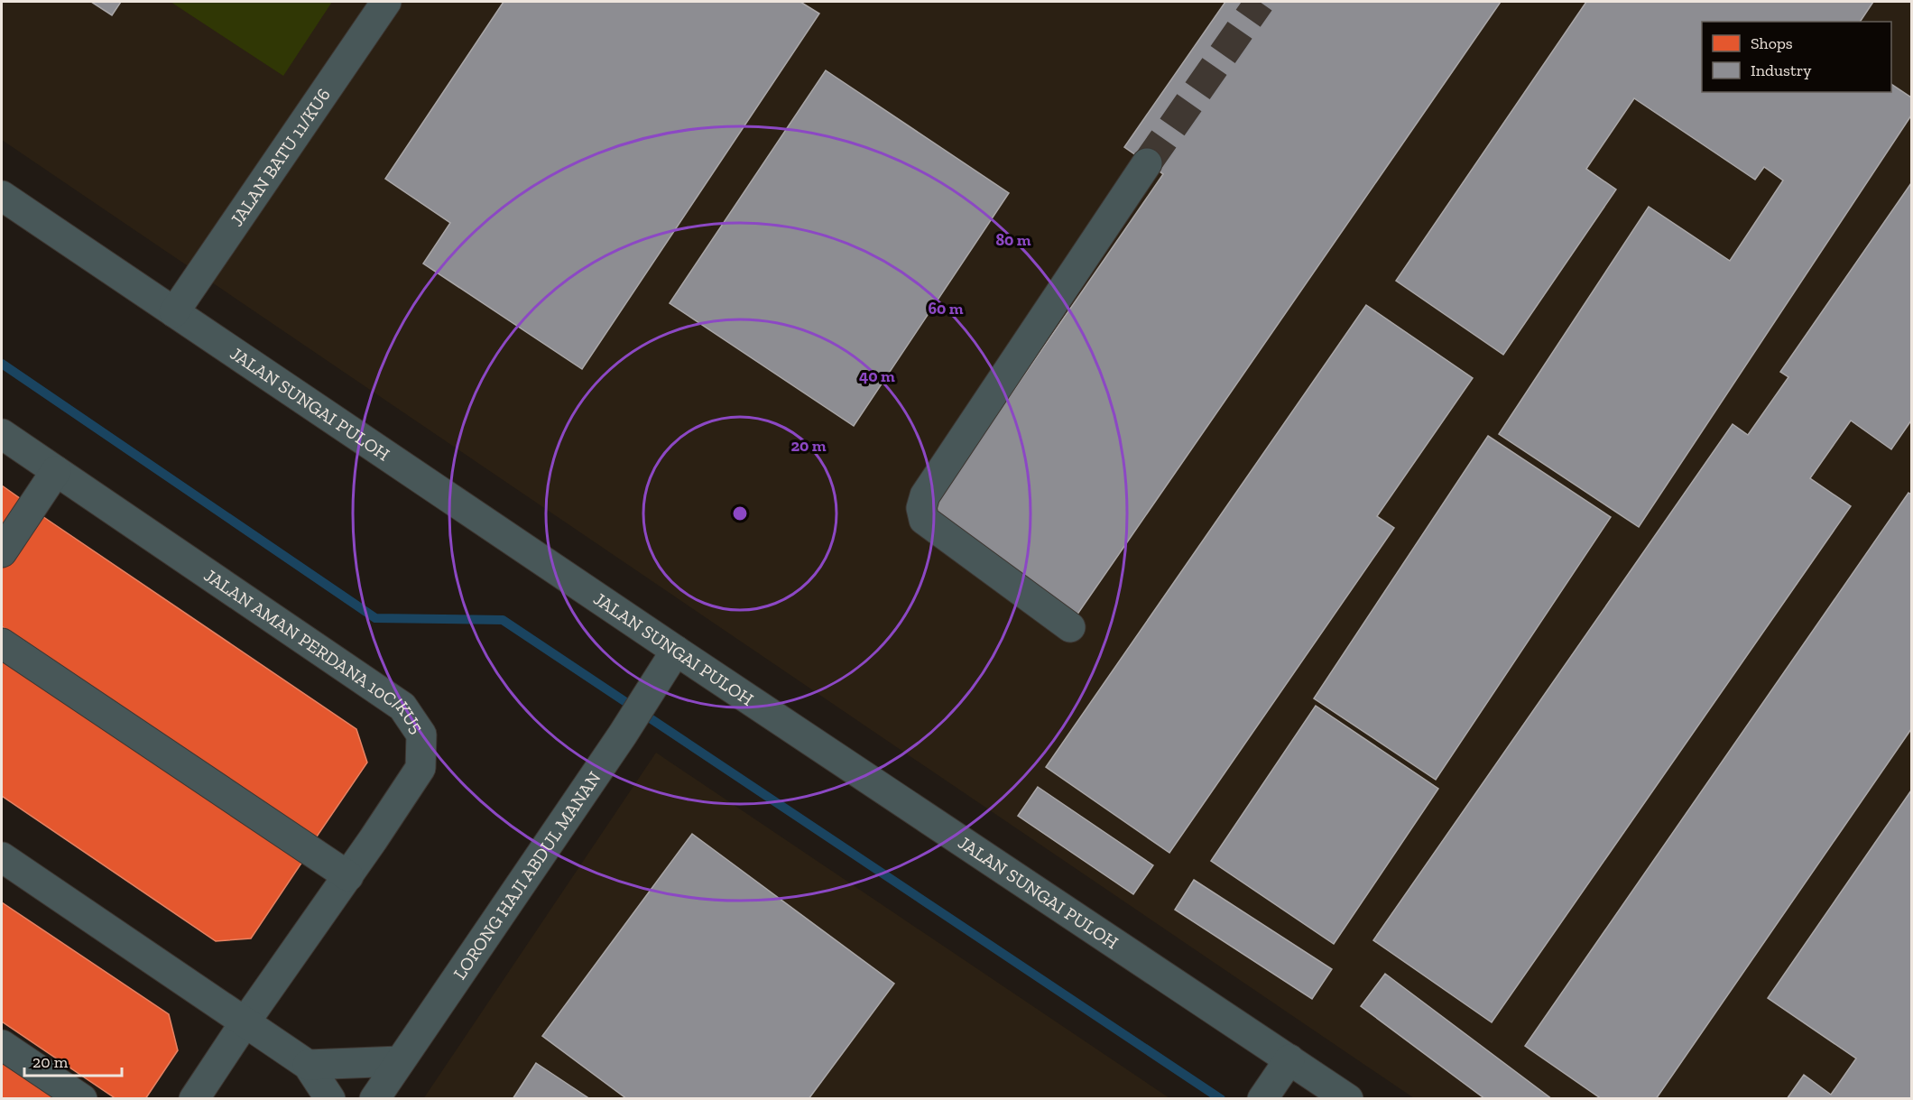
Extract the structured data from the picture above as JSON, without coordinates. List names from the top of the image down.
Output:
{
  "streets": {
    "street": [
      "JALAN BATU 11/KU6",
      "JALAN SUNGAI PULOH",
      "JALAN AMAN PERDANA 10C/KU5",
      "LORONG HAJI ABDUL MANAN"
    ]
  },
  "crossings": [
    ["JALAN BATU 11/KU6", "JALAN SUNGAI PULOH"],
    ["JALAN SUNGAI PULOH", "LORONG HAJI ABDUL MANAN"]
  ],
  "legend": ["Shops", "Industry"],
  "scale_bar": "20 m",
  "rings": [
    "80 m",
    "60 m",
    "40 m",
    "20 m"
  ]
}
